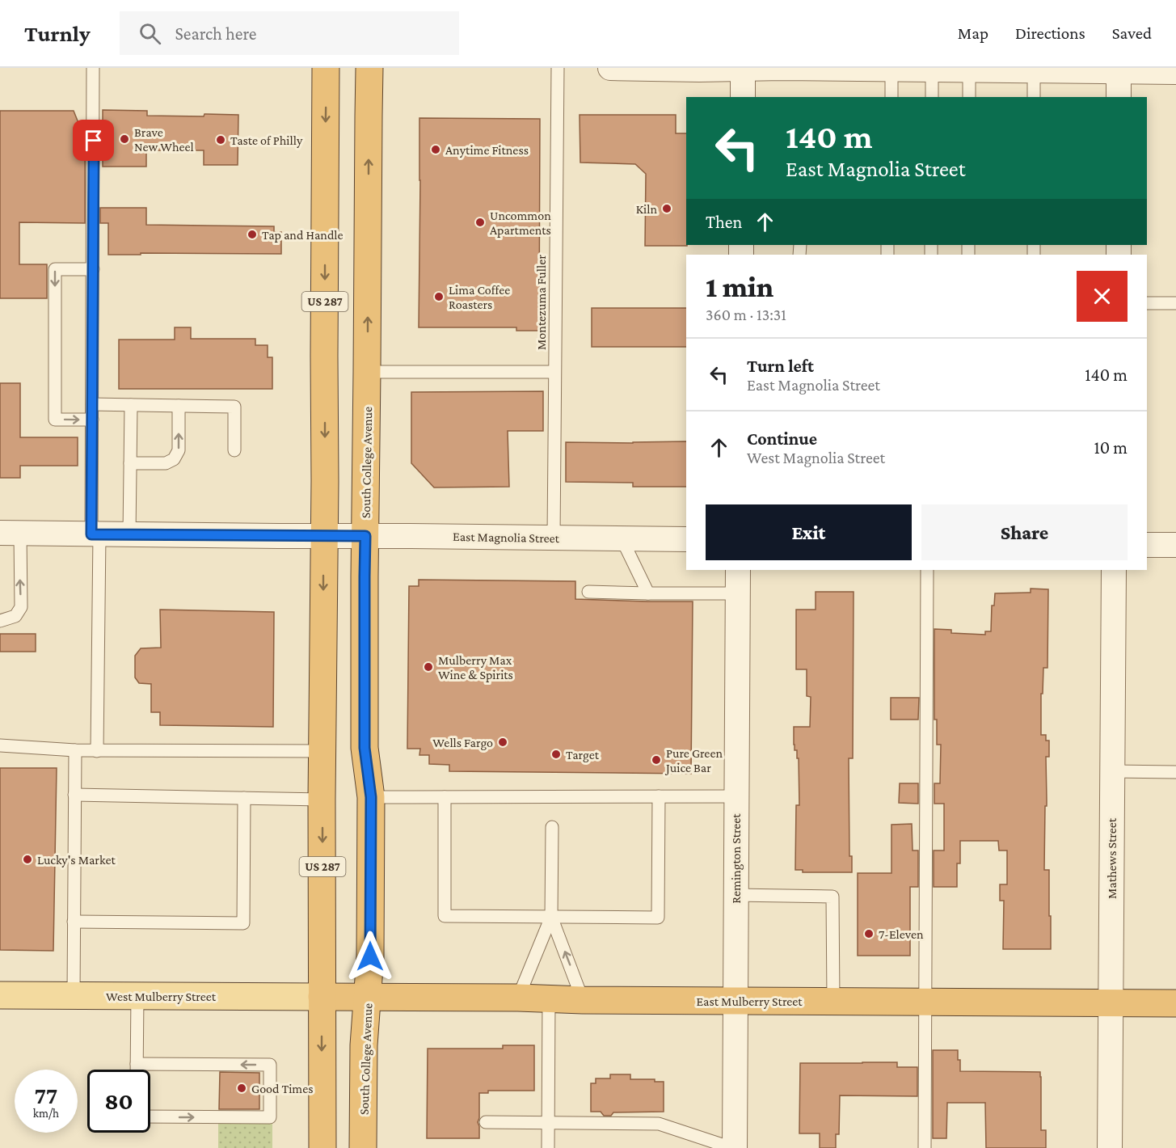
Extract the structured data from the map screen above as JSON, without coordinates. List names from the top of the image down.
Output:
{
  "streets": {
    "highway": ["US 287", "South College Avenue", "East Mulberry Street"],
    "main road": ["West Mulberry Street"],
    "street": ["East Magnolia Street", "Remington Street", "Mathews Street"],
    "lane": ["Montezuma Fuller"]
  },
  "crossings": [
    ["US 287", "East Magnolia Street"],
    ["US 287", "West Mulberry Street"],
    ["US 287", "East Mulberry Street"],
    ["Montezuma Fuller", "East Magnolia Street"],
    ["South College Avenue", "East Magnolia Street"],
    ["South College Avenue", "East Mulberry Street"],
    ["Remington Street", "East Mulberry Street"],
    ["Mathews Street", "East Mulberry Street"],
    ["West Mulberry Street", "East Mulberry Street"]
  ],
  "places": [
    "Brave New Wheel",
    "Taste of Philly",
    "Anytime Fitness",
    "Kiln",
    "Uncommon Apartments",
    "Tap and Handle",
    "Lima Coffee Roasters",
    "Mulberry Max Wine & Spirits",
    "Wells Fargo",
    "Target",
    "Pure Green Juice Bar",
    "Lucky's Market",
    "7-Eleven",
    "Good Times"
  ],
  "page": {
    "header": "Turnly",
    "search": "Search here",
    "nav": ["Map", "Directions", "Saved"],
    "turn": ["140 m", "East Magnolia Street"],
    "then": "Then",
    "heading": ["1 min", "360 m · 13:31"],
    "list": [
      {
        "name": "Turn left",
        "note": "East Magnolia Street",
        "value": "140 m"
      },
      {
        "name": "Continue",
        "note": "West Magnolia Street",
        "value": "10 m"
      }
    ],
    "buttons": ["Exit", "Share"],
    "speed": "77 km/h",
    "limit": "80"
  }
}
